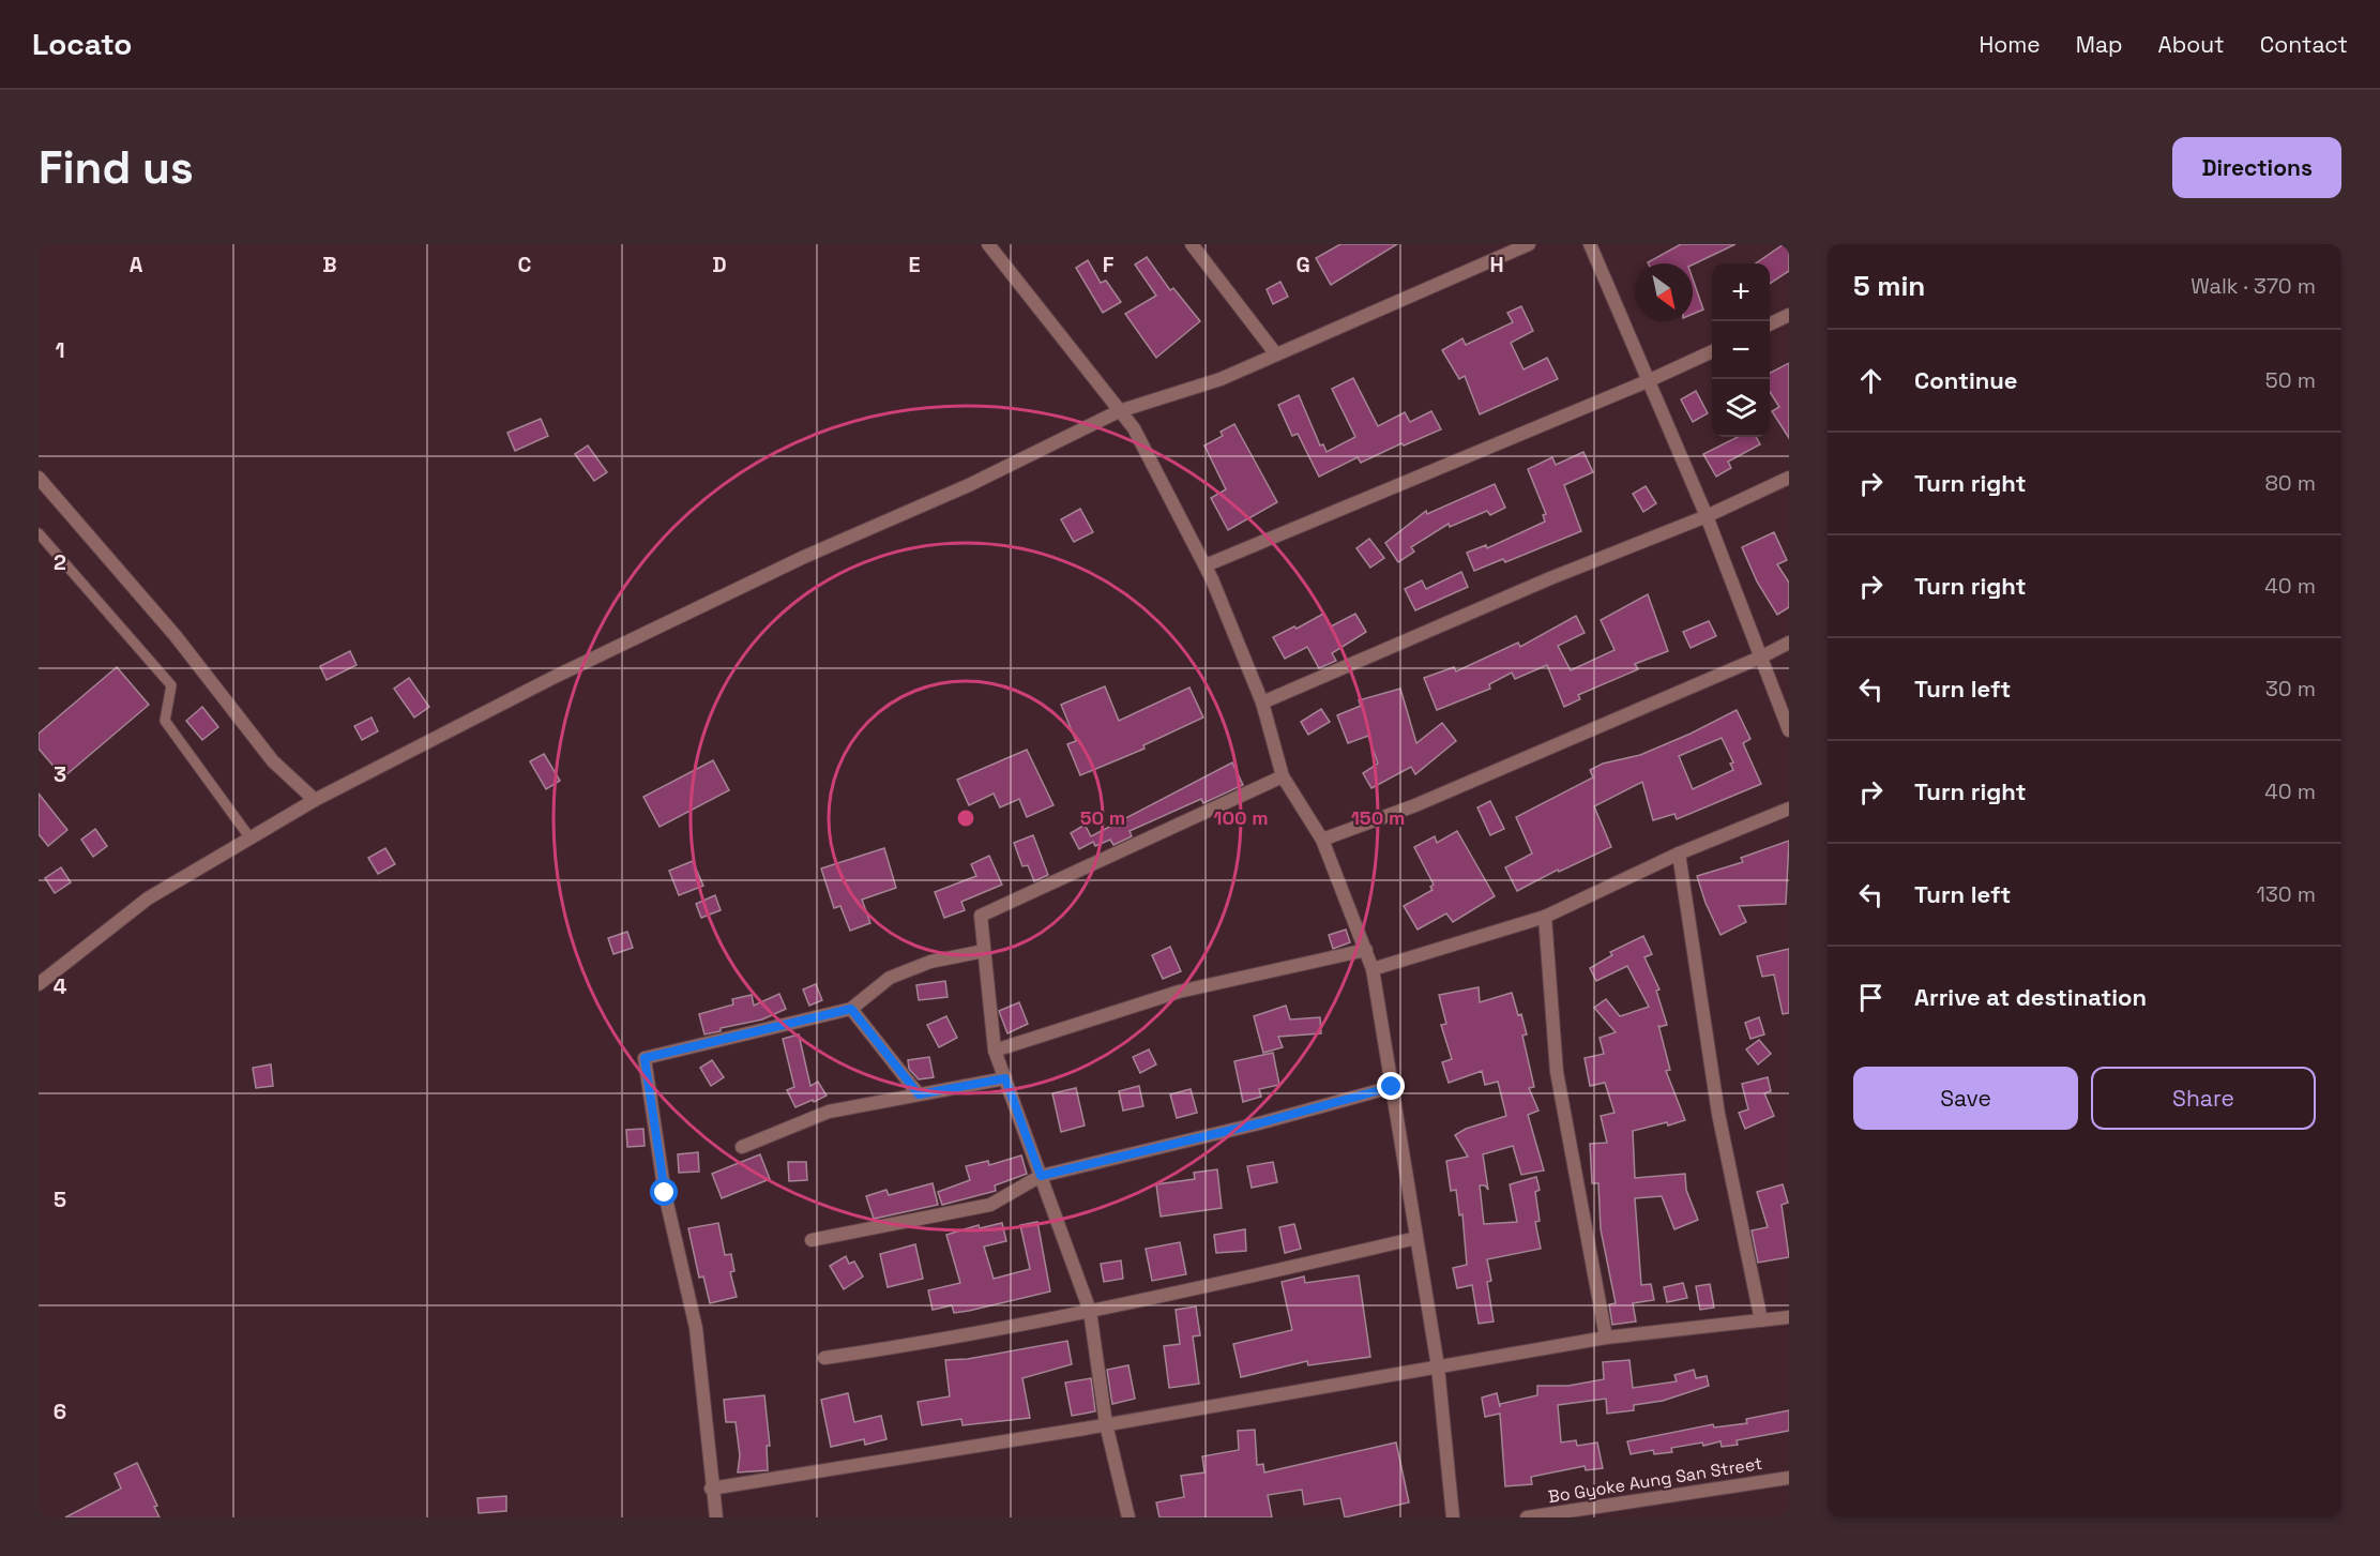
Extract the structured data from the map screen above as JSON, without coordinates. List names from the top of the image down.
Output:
{
  "streets": {
    "street": ["Bo Gyoke Aung San Street"]
  },
  "north": "bottom right",
  "page": {
    "header": "Locato",
    "nav": [
      "Home",
      "Map",
      "About",
      "Contact"
    ],
    "buttons": [
      "Directions",
      ["Save", "Share"]
    ],
    "title": "Find us",
    "heading": ["5 min", "Walk · 370 m"],
    "map_buttons": ["+", "−"],
    "list": [
      ["Continue", "50 m"],
      ["Turn right", "80 m"],
      ["Turn right", "40 m"],
      ["Turn left", "30 m"],
      ["Turn right", "40 m"],
      ["Turn left", "130 m"],
      "Arrive at destination"
    ]
  },
  "grid": {
    "columns": [
      "A",
      "B",
      "C",
      "D",
      "E",
      "F",
      "G",
      "H"
    ],
    "rows": [
      "1",
      "2",
      "3",
      "4",
      "5",
      "6"
    ]
  },
  "rings": ["50 m", "100 m", "150 m"]
}
